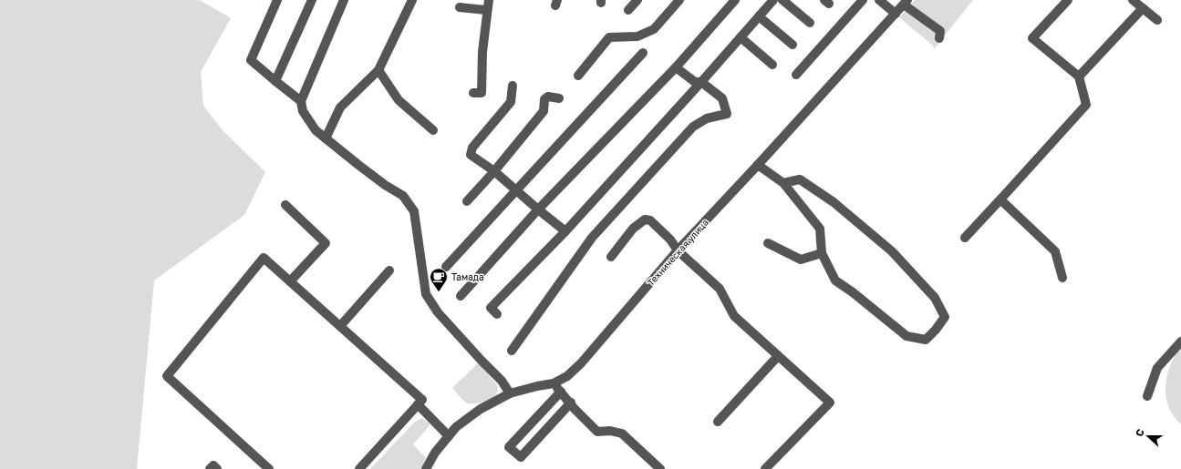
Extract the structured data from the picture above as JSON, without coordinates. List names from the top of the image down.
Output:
{
  "streets": {
    "street": ["Техническая улица"]
  },
  "places": {
    "cafe": ["Тамада"]
  },
  "north": "left"
}
